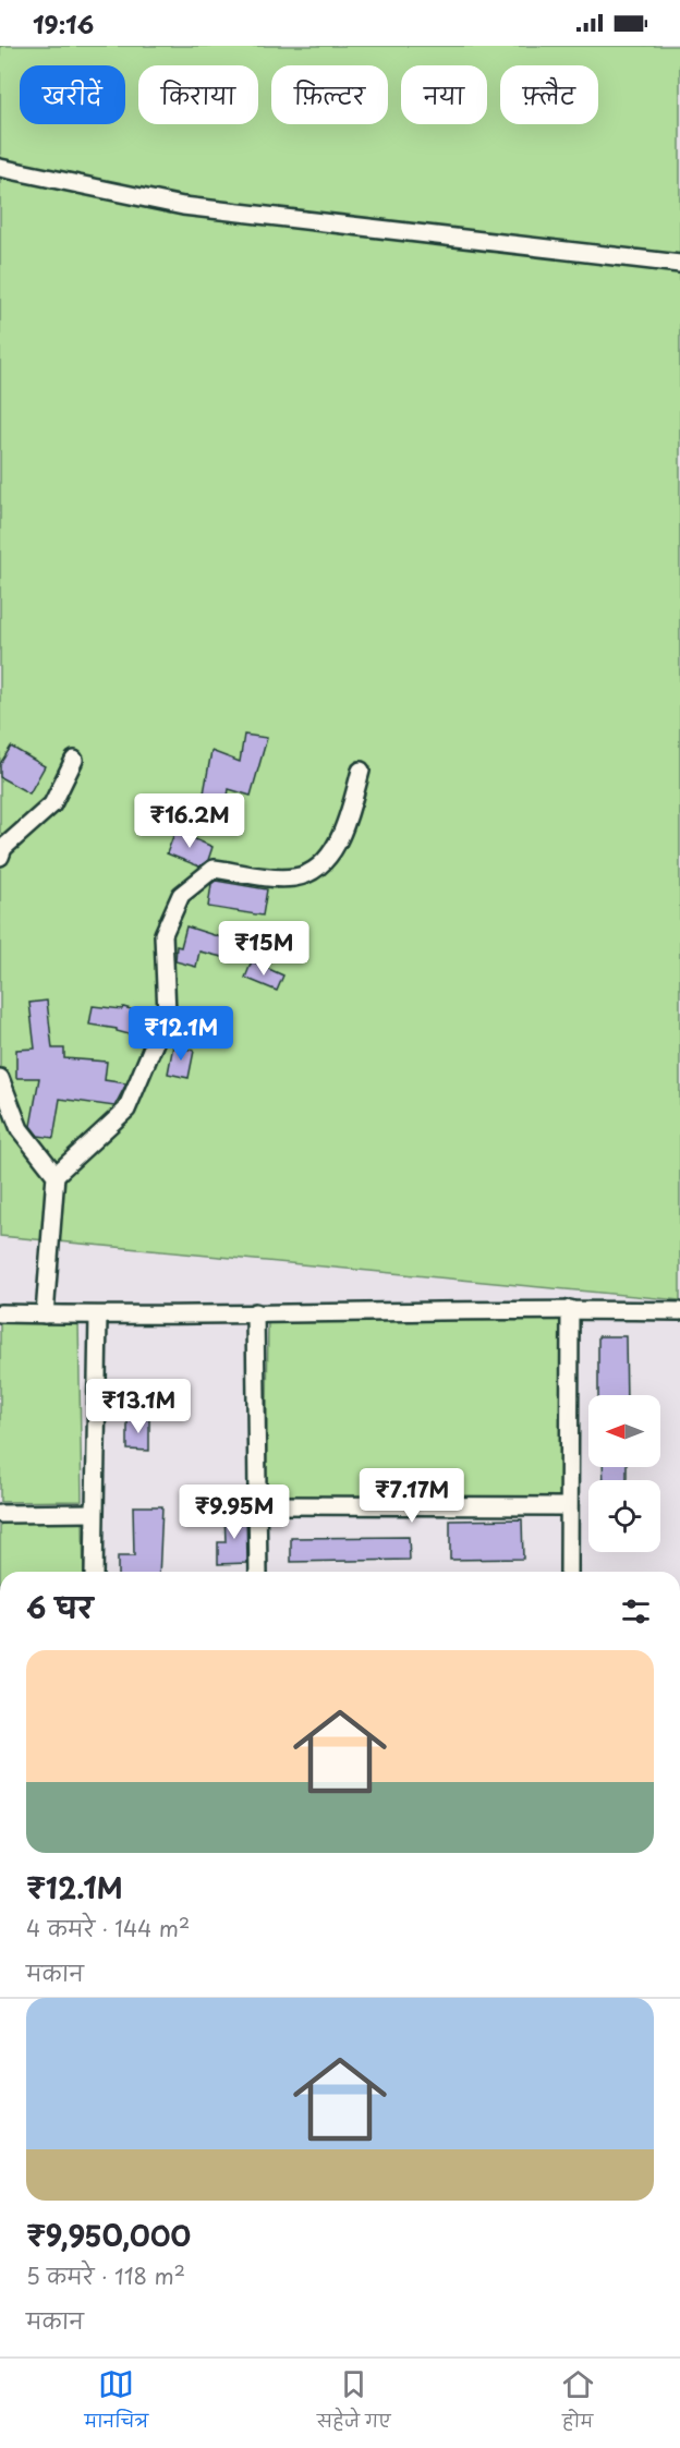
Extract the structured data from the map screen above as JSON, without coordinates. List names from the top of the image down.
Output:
{
  "north": "left",
  "page": {
    "status": "19:16",
    "chip": [
      "खरीदें",
      "किराया",
      "फ़िल्टर",
      "नया",
      "फ़्लैट"
    ],
    "price": [
      "₹16.2M",
      "₹15M",
      "₹12.1M",
      "₹13.1M",
      "₹7.17M",
      "₹9.95M"
    ],
    "heading": "6 घर",
    "list": [
      {
        "name": "₹12.1M",
        "note": "4 कमरे · 144 m² · मकान"
      },
      {
        "name": "₹9,950,000",
        "note": "5 कमरे · 118 m² · मकान"
      }
    ],
    "tabs": ["मानचित्र", "सहेजे गए", "होम"]
  }
}
